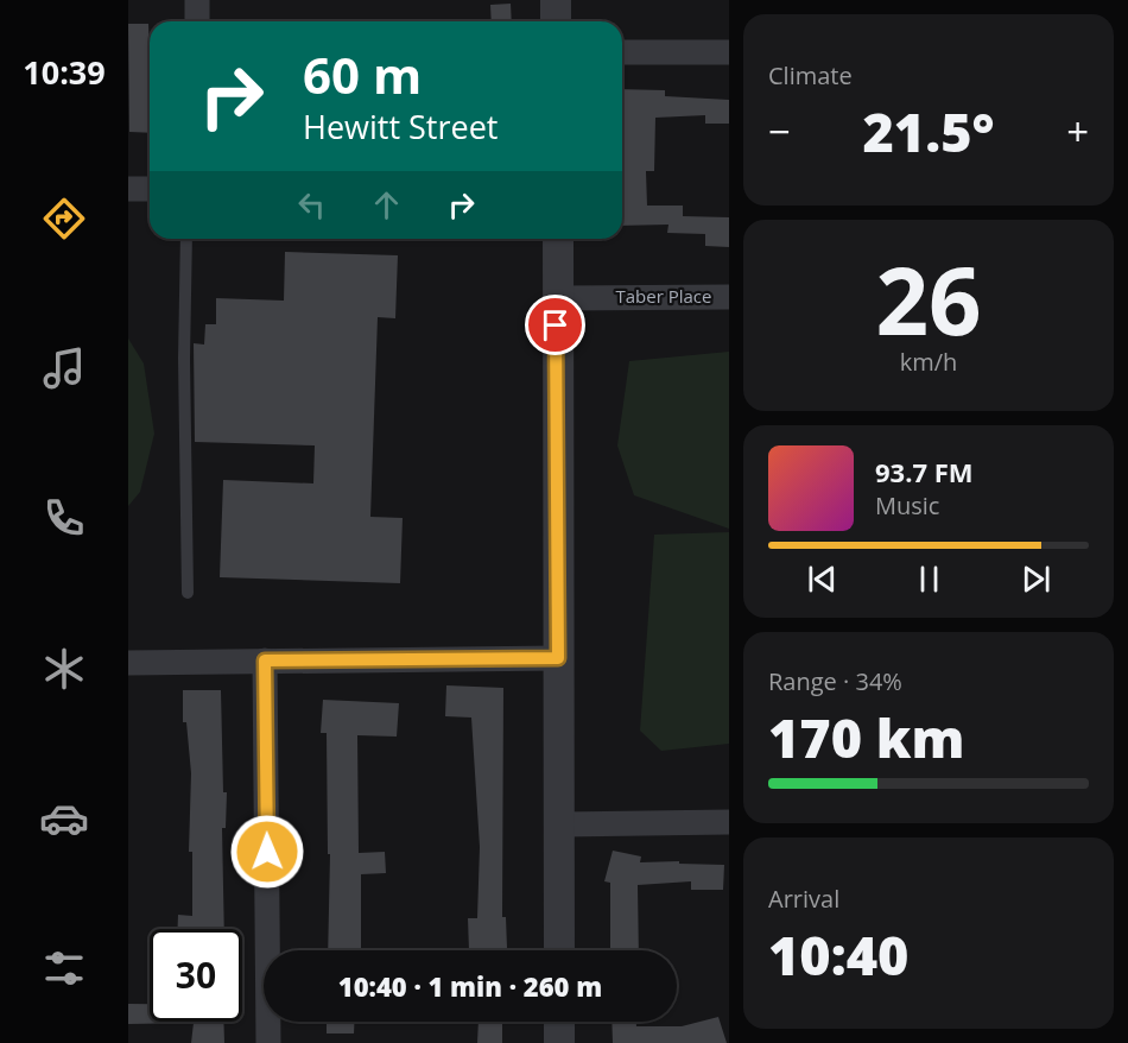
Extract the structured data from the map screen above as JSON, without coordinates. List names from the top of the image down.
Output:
{
  "streets": {
    "street": ["Taber Place"]
  },
  "page": {
    "tabs": "10:39",
    "tile": [
      "Climate",
      ["26", "km/h"],
      ["Range · 34%", "170 km"],
      ["Arrival", "10:40"]
    ],
    "turn": ["60 m", "Hewitt Street"],
    "heat": ["−", "21.5°", "+"],
    "song": ["93.7 FM", "Music"],
    "limit": "30",
    "trip": "10:40 · 1 min · 260 m"
  }
}
